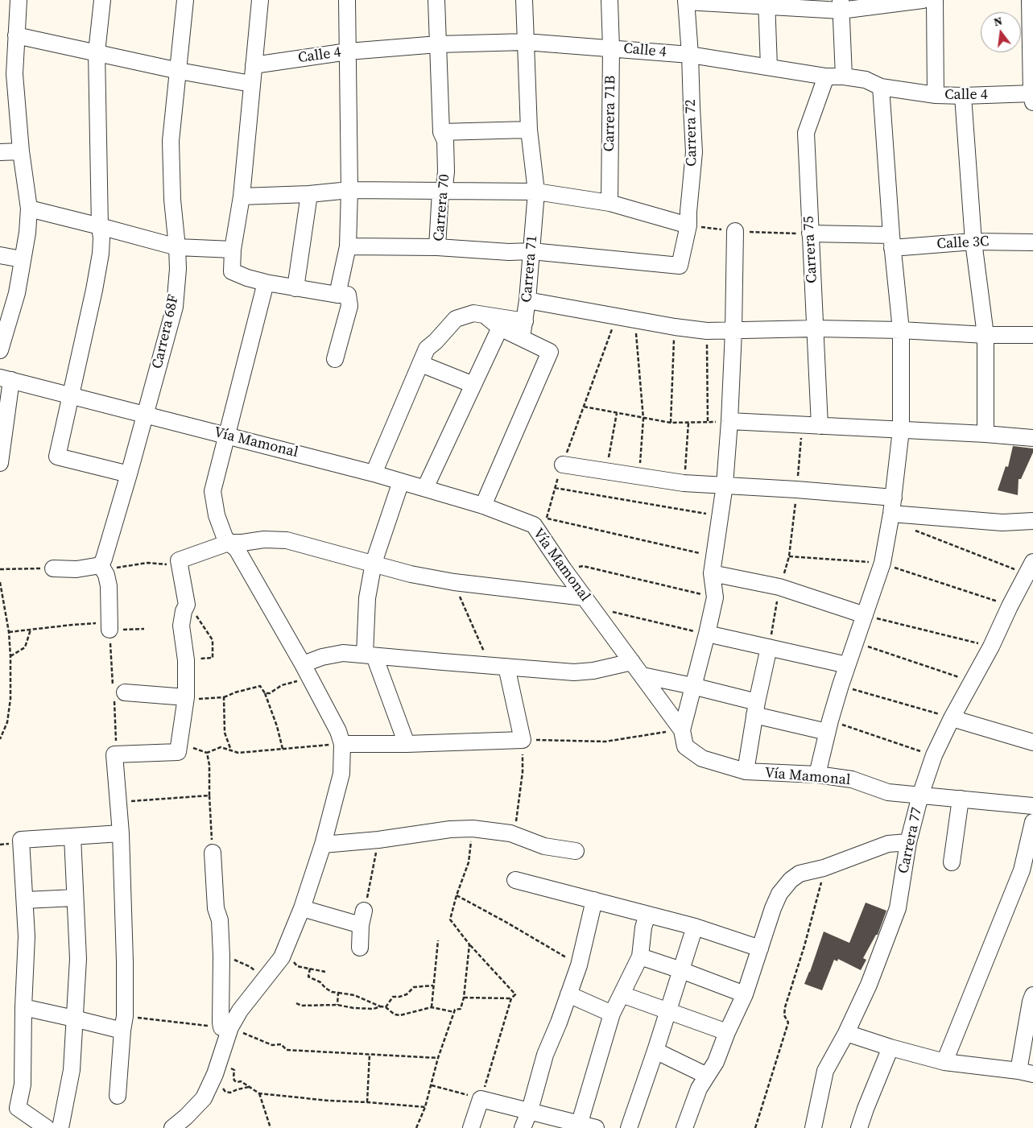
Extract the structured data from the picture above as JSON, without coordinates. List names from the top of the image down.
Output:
{
  "streets": {
    "street": [
      "Calle 4",
      "Carrera 71B",
      "Carrera 72",
      "Carrera 70",
      "Calle 3C",
      "Carrera 75",
      "Carrera 71",
      "Carrera 68F",
      "Vía Mamonal",
      "Carrera 77"
    ]
  },
  "crossings": [
    ["Calle 4", "Carrera 71B"],
    ["Calle 4", "Carrera 72"],
    ["Calle 4", "Carrera 70"],
    ["Calle 4", "Carrera 75"],
    ["Calle 4", "Carrera 71"],
    ["Carrera 72", "Carrera 70"],
    ["Carrera 70", "Carrera 71"],
    ["Calle 3C", "Carrera 75"],
    ["Carrera 68F", "Vía Mamonal"],
    ["Vía Mamonal", "Carrera 77"]
  ],
  "north": "top"
}
